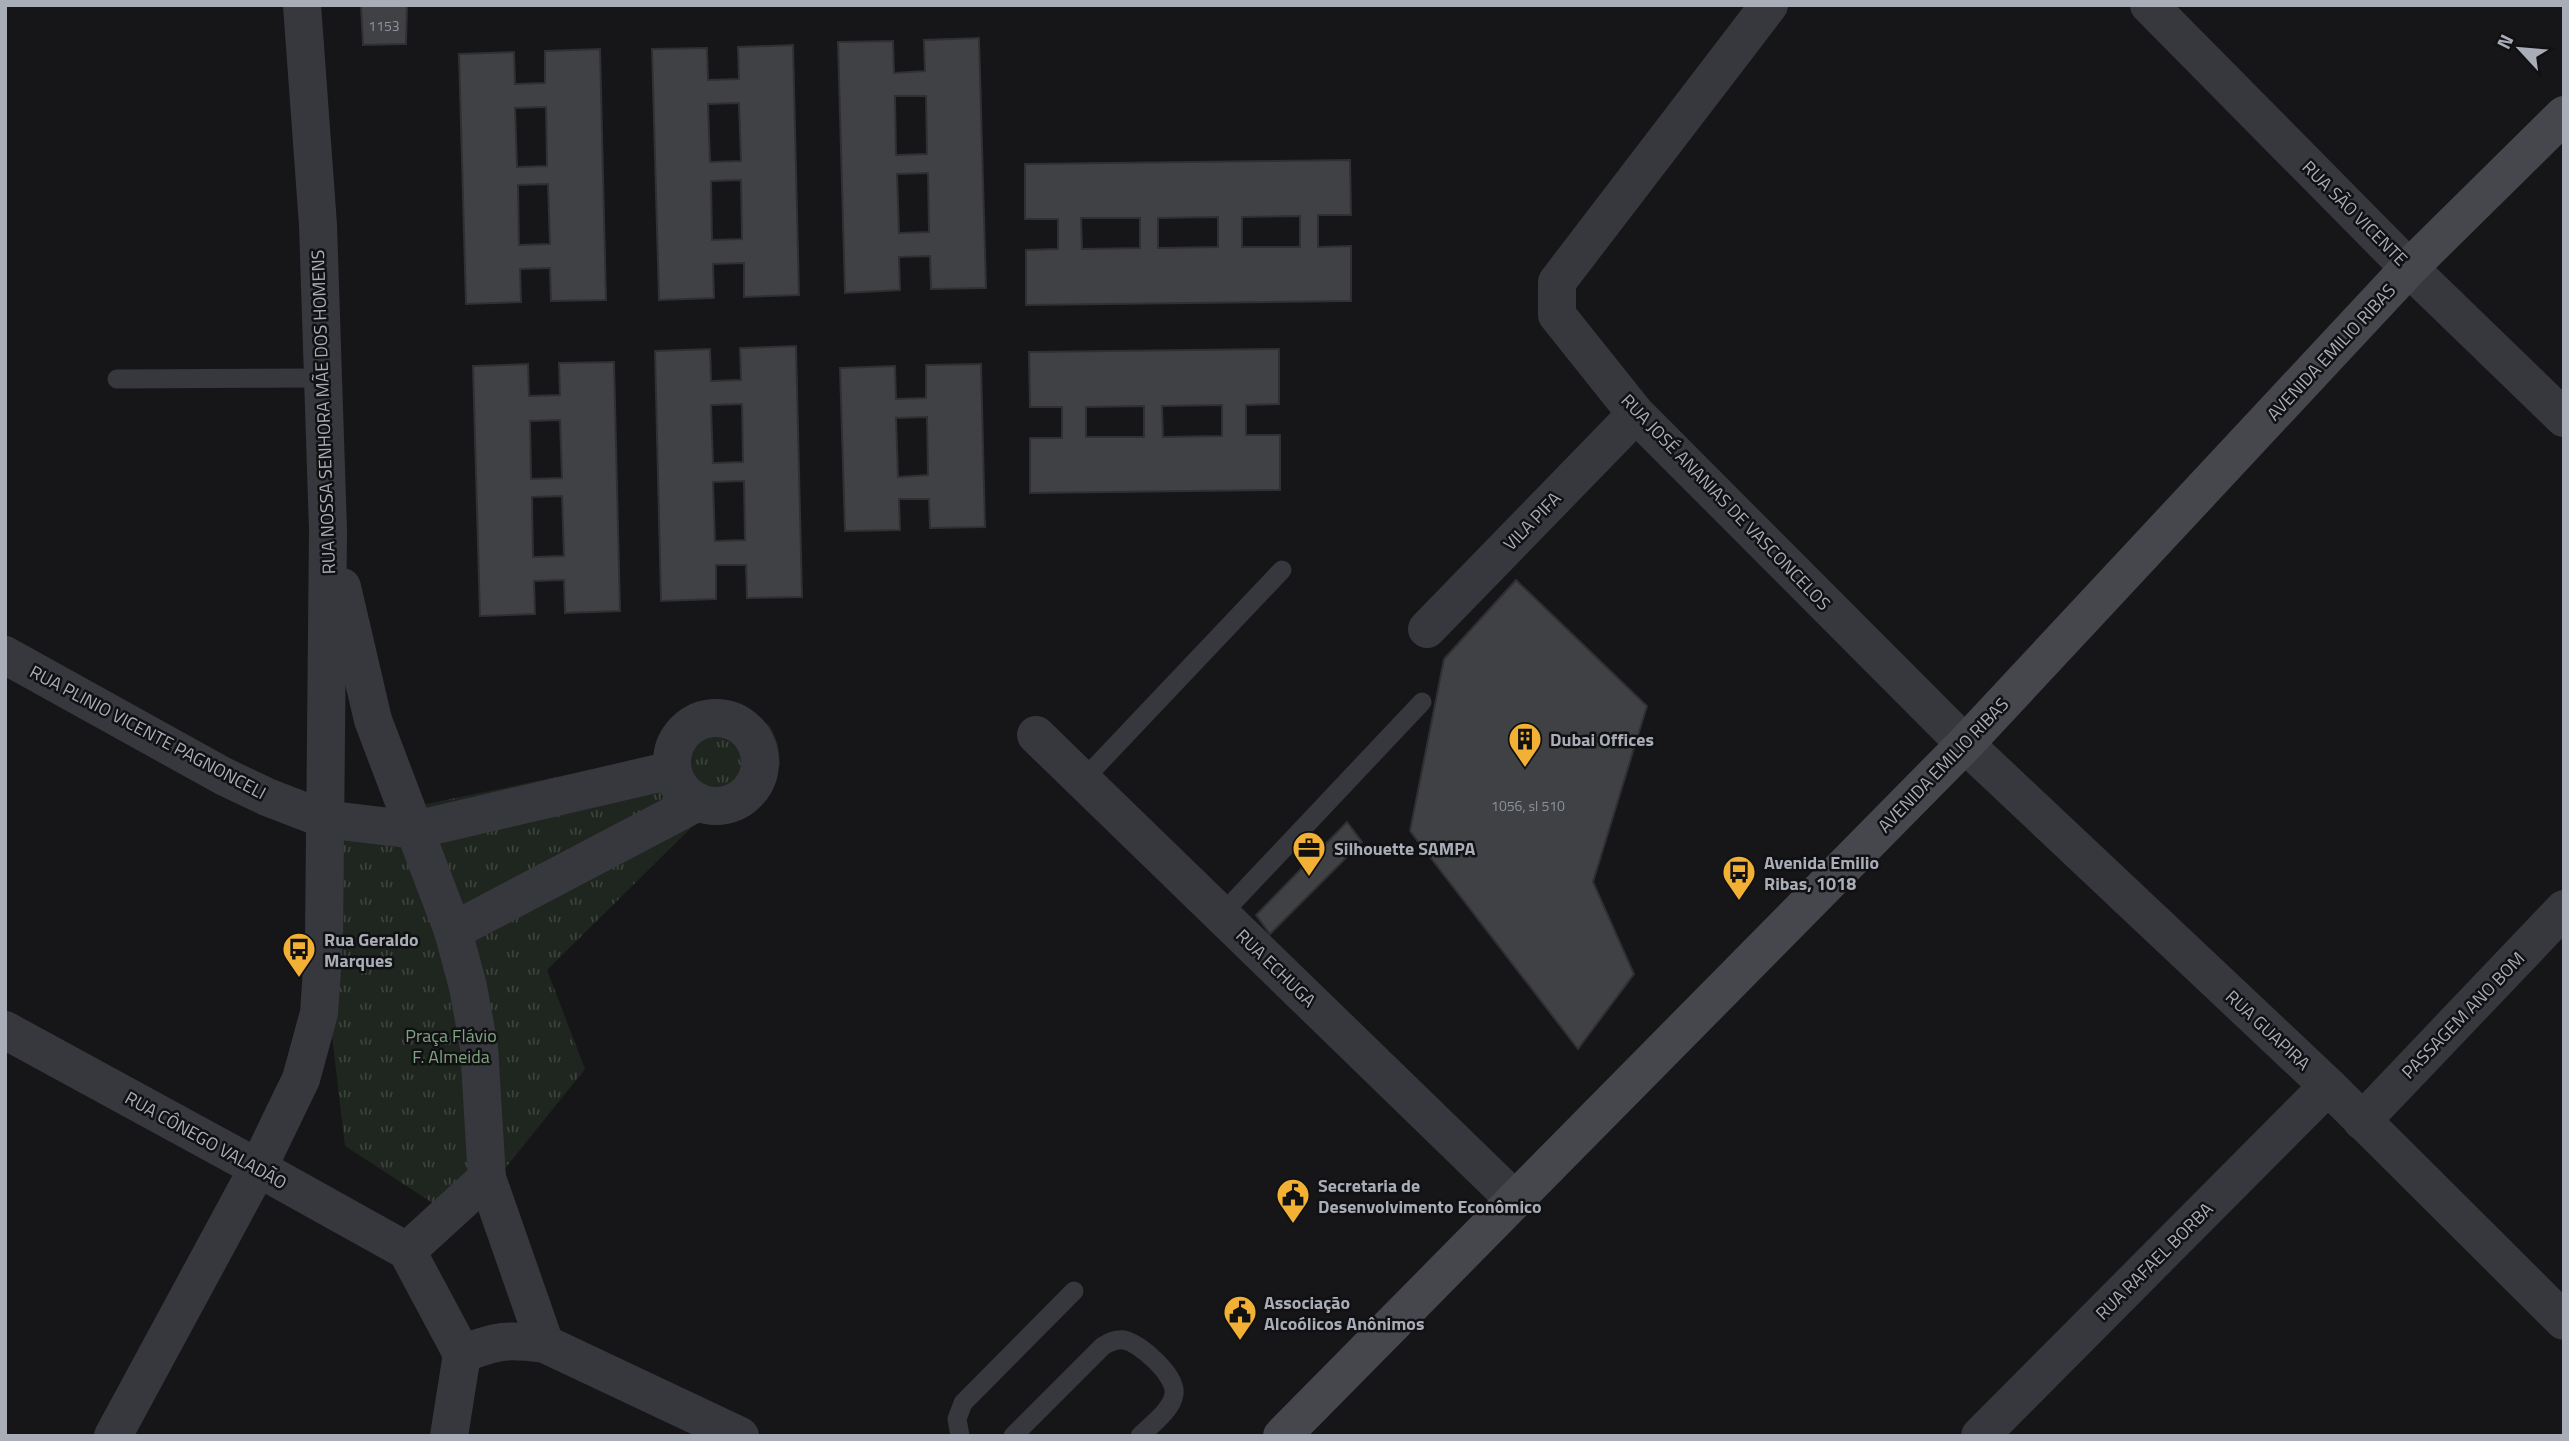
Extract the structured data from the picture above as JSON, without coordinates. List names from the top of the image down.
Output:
{
  "streets": {
    "main road": ["AVENIDA EMILIO RIBAS"],
    "street": [
      "RUA SÃO VICENTE",
      "RUA NOSSA SENHORA MÃE DOS HOMENS",
      "RUA JOSÉ ANANIAS DE VASCONCELOS",
      "VILA PIFA",
      "RUA PLINIO VICENTE PAGNONCELI",
      "RUA ECHUGA",
      "PASSAGEM ANO BOM",
      "RUA GUAPIRA",
      "RUA CÔNEGO VALADÃO",
      "RUA RAFAEL BORBA"
    ]
  },
  "crossings": [
    ["RUA SÃO VICENTE", "AVENIDA EMILIO RIBAS"],
    ["AVENIDA EMILIO RIBAS", "RUA JOSÉ ANANIAS DE VASCONCELOS"],
    ["AVENIDA EMILIO RIBAS", "RUA ECHUGA"],
    ["AVENIDA EMILIO RIBAS", "RUA GUAPIRA"],
    ["RUA NOSSA SENHORA MÃE DOS HOMENS", "RUA PLINIO VICENTE PAGNONCELI"],
    ["RUA JOSÉ ANANIAS DE VASCONCELOS", "VILA PIFA"],
    ["RUA JOSÉ ANANIAS DE VASCONCELOS", "RUA GUAPIRA"],
    ["PASSAGEM ANO BOM", "RUA GUAPIRA"],
    ["RUA GUAPIRA", "RUA RAFAEL BORBA"]
  ],
  "parks": ["Praça Flávio F. Almeida"],
  "places": {
    "building": ["Dubai Offices"],
    "office": ["Silhouette SAMPA"],
    "bus stop": ["Avenida Emilio Ribas, 1018", "Rua Geraldo Marques"],
    "public building": ["Secretaria de Desenvolvimento Econômico", "Associação Alcoólicos Anônimos"]
  },
  "house_numbers": ["1153", "1056, sl 510"],
  "north": "top left"
}
